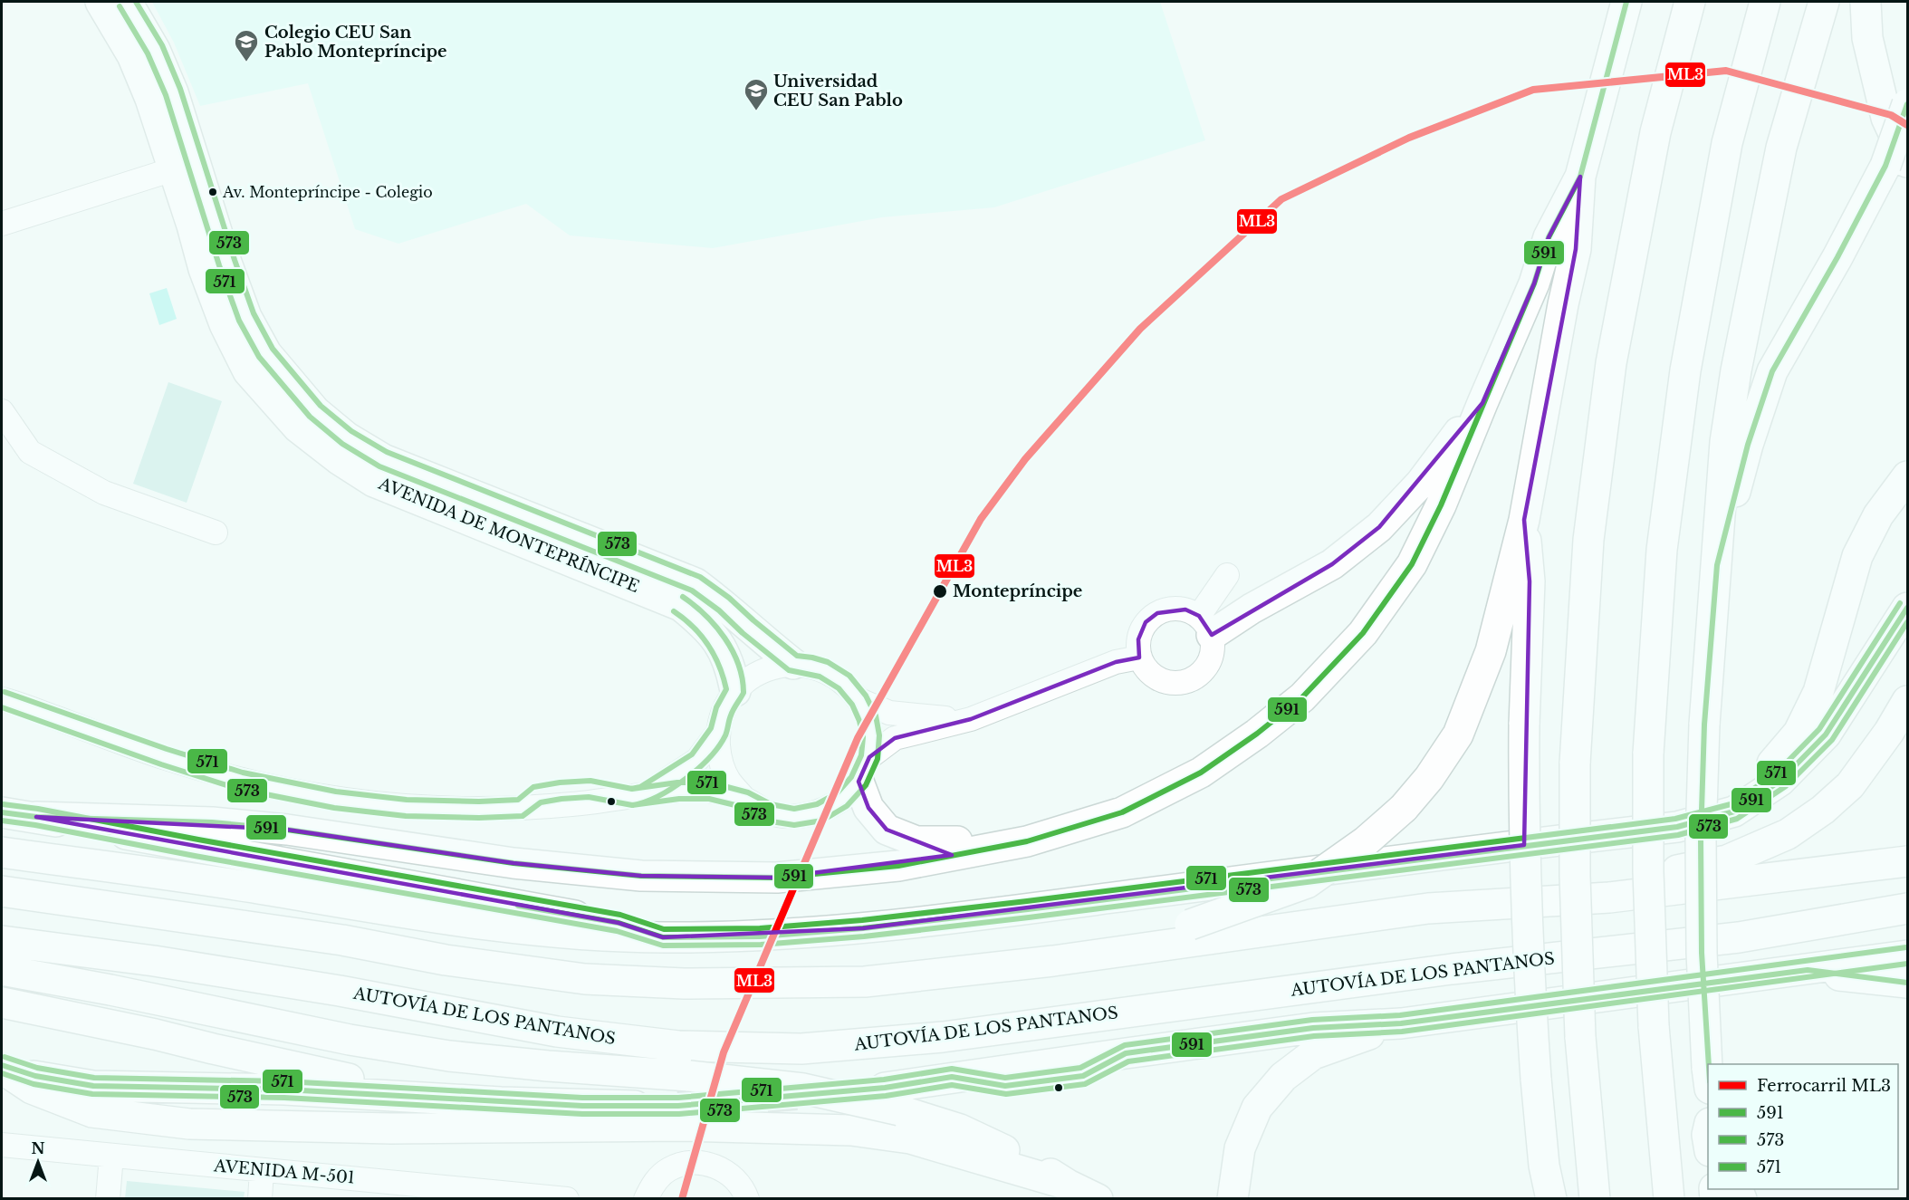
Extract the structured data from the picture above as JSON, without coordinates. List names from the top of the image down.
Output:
{
  "streets": {
    "main road": ["AVENIDA DE MONTEPRÍNCIPE", "AUTOVÍA DE LOS PANTANOS"],
    "street": ["AVENIDA M-501"]
  },
  "places": {
    "school or university": ["Colegio CEU San Pablo Montepríncipe", "Universidad CEU San Pablo"],
    "other": ["Av. Montepríncipe - Colegio", "Montepríncipe"]
  },
  "lines": [
    "transit line 591",
    "transit line 573",
    "transit line 571",
    "rail line ML3"
  ],
  "legend": [
    "Ferrocarril ML3",
    "591",
    "573",
    "571"
  ],
  "north": "top"
}
